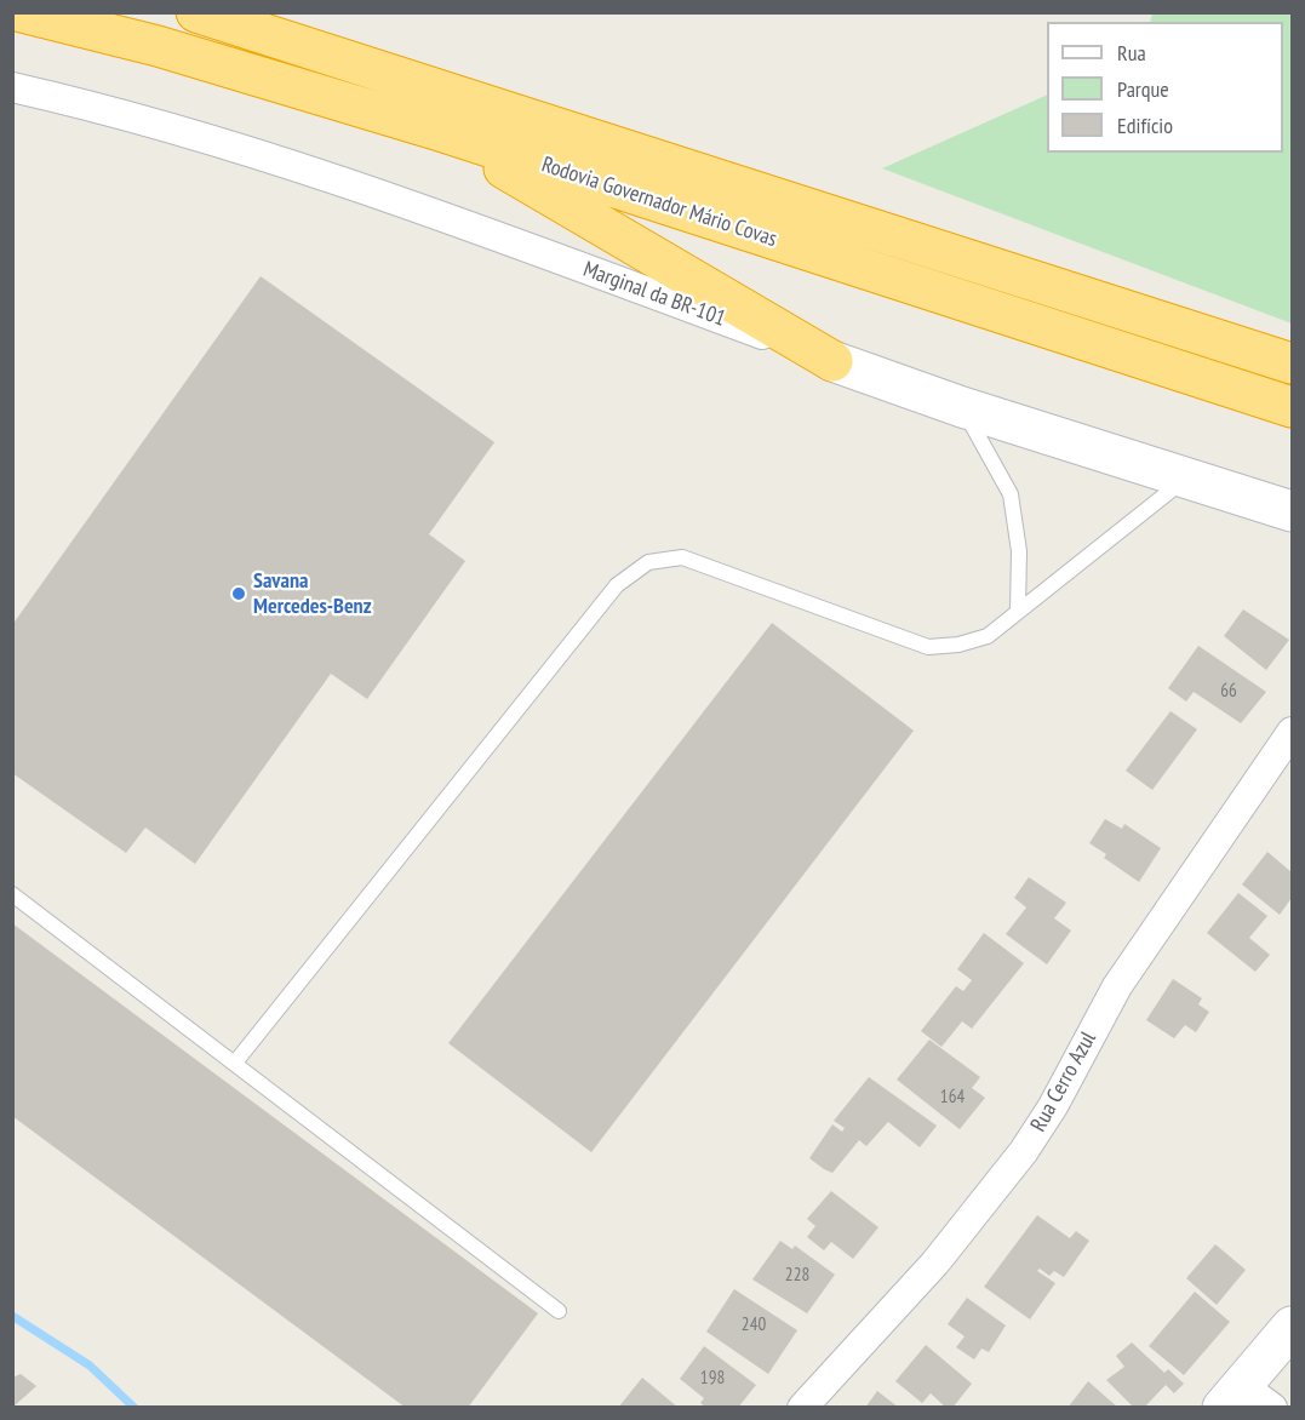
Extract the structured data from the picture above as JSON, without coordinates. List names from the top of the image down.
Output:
{
  "streets": {
    "highway": ["Rodovia Governador Mário Covas"],
    "main road": ["Marginal da BR-101"],
    "street": ["Rua Cerro Azul"]
  },
  "places": ["Savana Mercedes-Benz"],
  "house_numbers": [
    "66",
    "164",
    "228",
    "240",
    "198"
  ],
  "legend": ["Rua", "Parque", "Edifício"]
}
